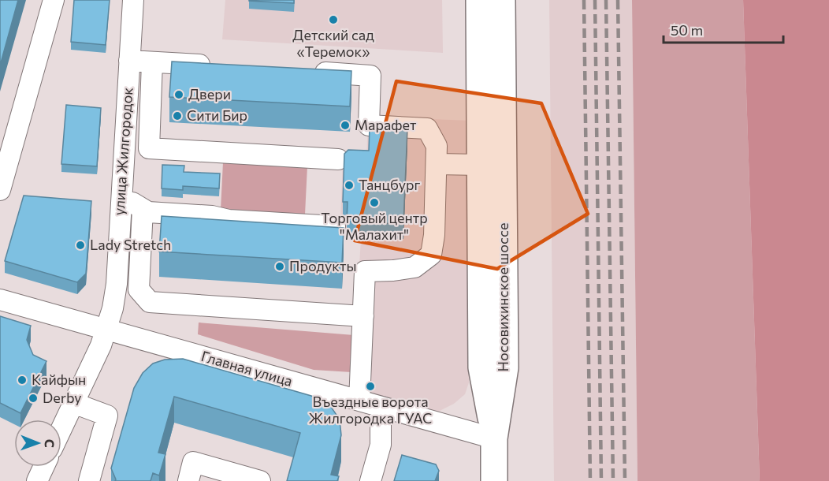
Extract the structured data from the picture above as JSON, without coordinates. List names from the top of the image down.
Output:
{
  "streets": {
    "main road": ["Носовихинское шоссе"],
    "street": ["улица Жилгородок", "Главная улица"]
  },
  "crossings": [
    ["улица Жилгородок", "Главная улица"],
    ["Носовихинское шоссе", "Главная улица"]
  ],
  "places": [
    "Детский сад «Теремок»",
    "Двери",
    "Сити Бир",
    "Марафет",
    "Танцбург",
    "Торговый центр \"Малахит\"",
    "Lady Stretch",
    "Продукты",
    "Кайфын",
    "Въездные ворота Жилгородка ГУАС",
    "Derby"
  ],
  "scale_bar": "50 m",
  "north": "right"
}
